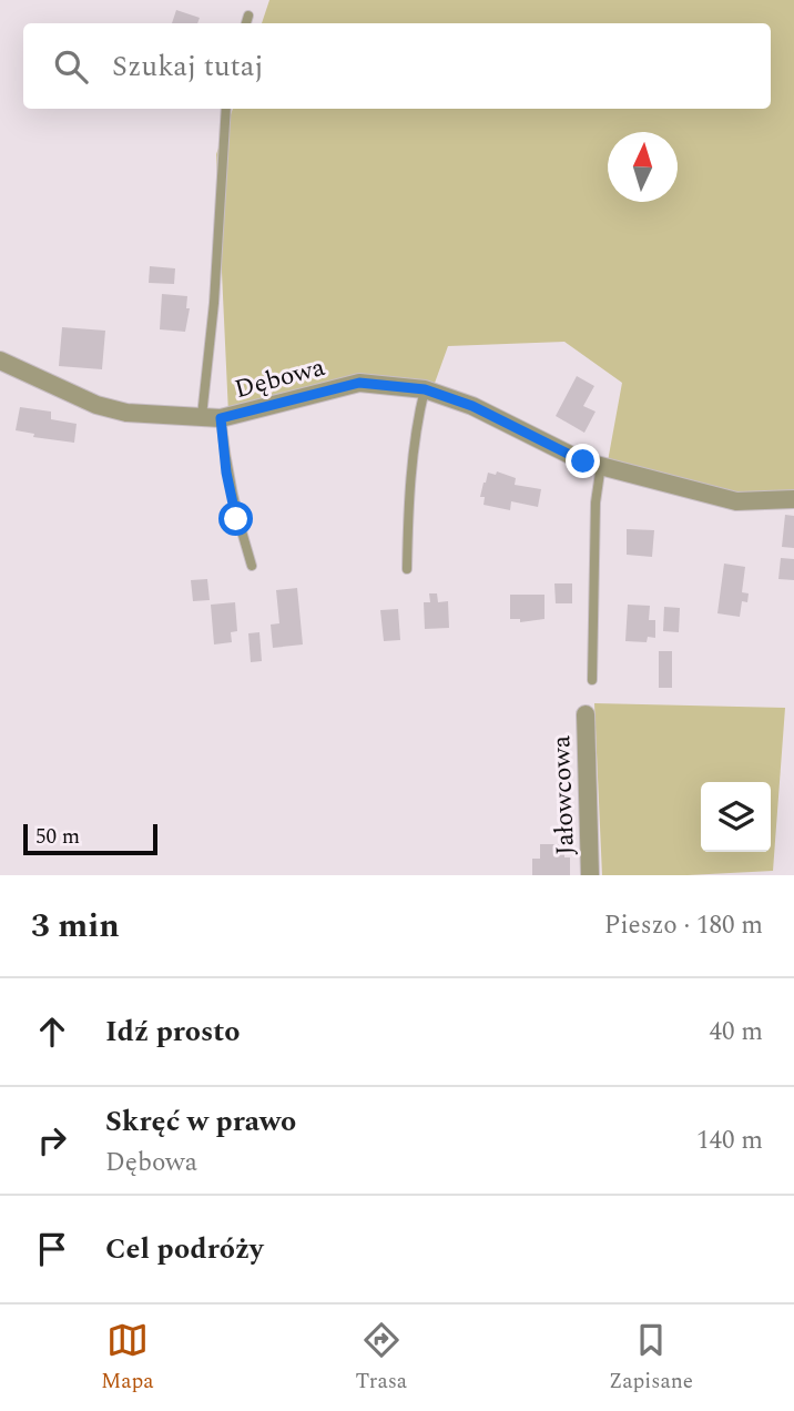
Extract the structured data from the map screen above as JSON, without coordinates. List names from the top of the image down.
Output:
{
  "streets": {
    "street": ["Dębowa", "Jałowcowa"]
  },
  "scale_bar": "50 m",
  "north": "top",
  "page": {
    "search": "Szukaj tutaj",
    "scale": "50 m",
    "heading": ["3 min", "Pieszo · 180 m"],
    "list": [
      ["Idź prosto", "40 m"],
      ["Skręć w prawo", "Dębowa", "140 m"],
      "Cel podróży"
    ],
    "nav": ["Mapa", "Trasa", "Zapisane"]
  }
}
